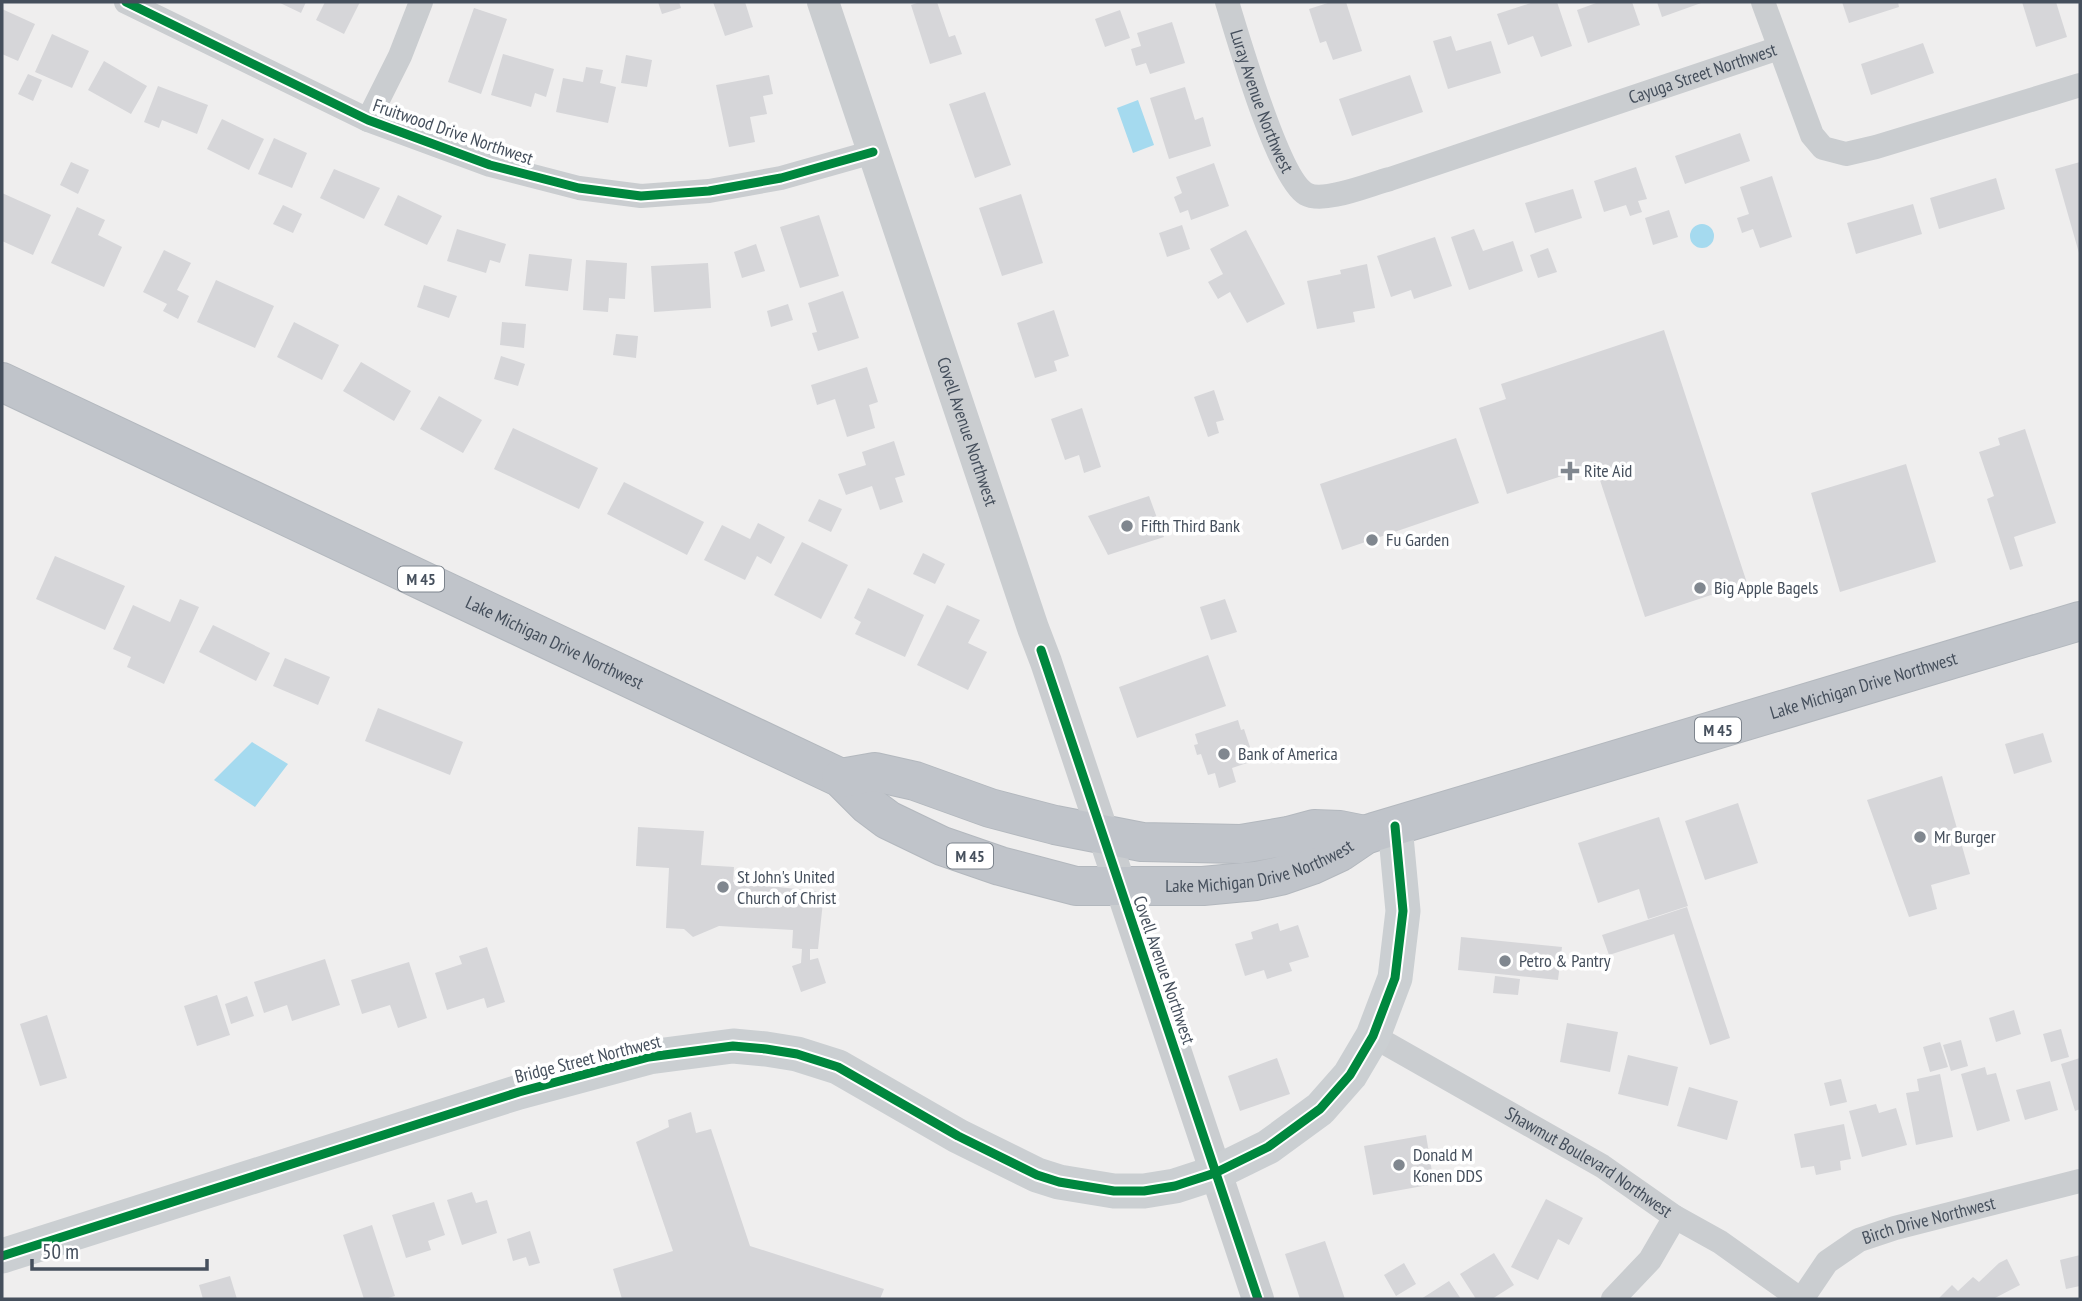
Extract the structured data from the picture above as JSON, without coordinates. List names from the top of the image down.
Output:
{
  "streets": {
    "highway": ["M 45", "Lake Michigan Drive Northwest"],
    "main road": ["Bridge Street Northwest"],
    "street": [
      "Cayuga Street Northwest",
      "Luray Avenue Northwest",
      "Fruitwood Drive Northwest",
      "Covell Avenue Northwest",
      "Shawmut Boulevard Northwest",
      "Birch Drive Northwest"
    ]
  },
  "crossings": [
    ["Cayuga Street Northwest", "Luray Avenue Northwest"],
    ["Fruitwood Drive Northwest", "Covell Avenue Northwest"],
    ["Covell Avenue Northwest", "Lake Michigan Drive Northwest"],
    ["Covell Avenue Northwest", "Bridge Street Northwest"],
    ["Lake Michigan Drive Northwest", "Bridge Street Northwest"],
    ["Bridge Street Northwest", "Shawmut Boulevard Northwest"],
    ["Shawmut Boulevard Northwest", "Birch Drive Northwest"]
  ],
  "places": {
    "health": ["Rite Aid"],
    "other": [
      "Fifth Third Bank",
      "Fu Garden",
      "Big Apple Bagels",
      "Bank of America",
      "Mr Burger",
      "St John's United Church of Christ",
      "Petro & Pantry",
      "Donald M Konen DDS"
    ]
  },
  "scale_bar": "50 m"
}
